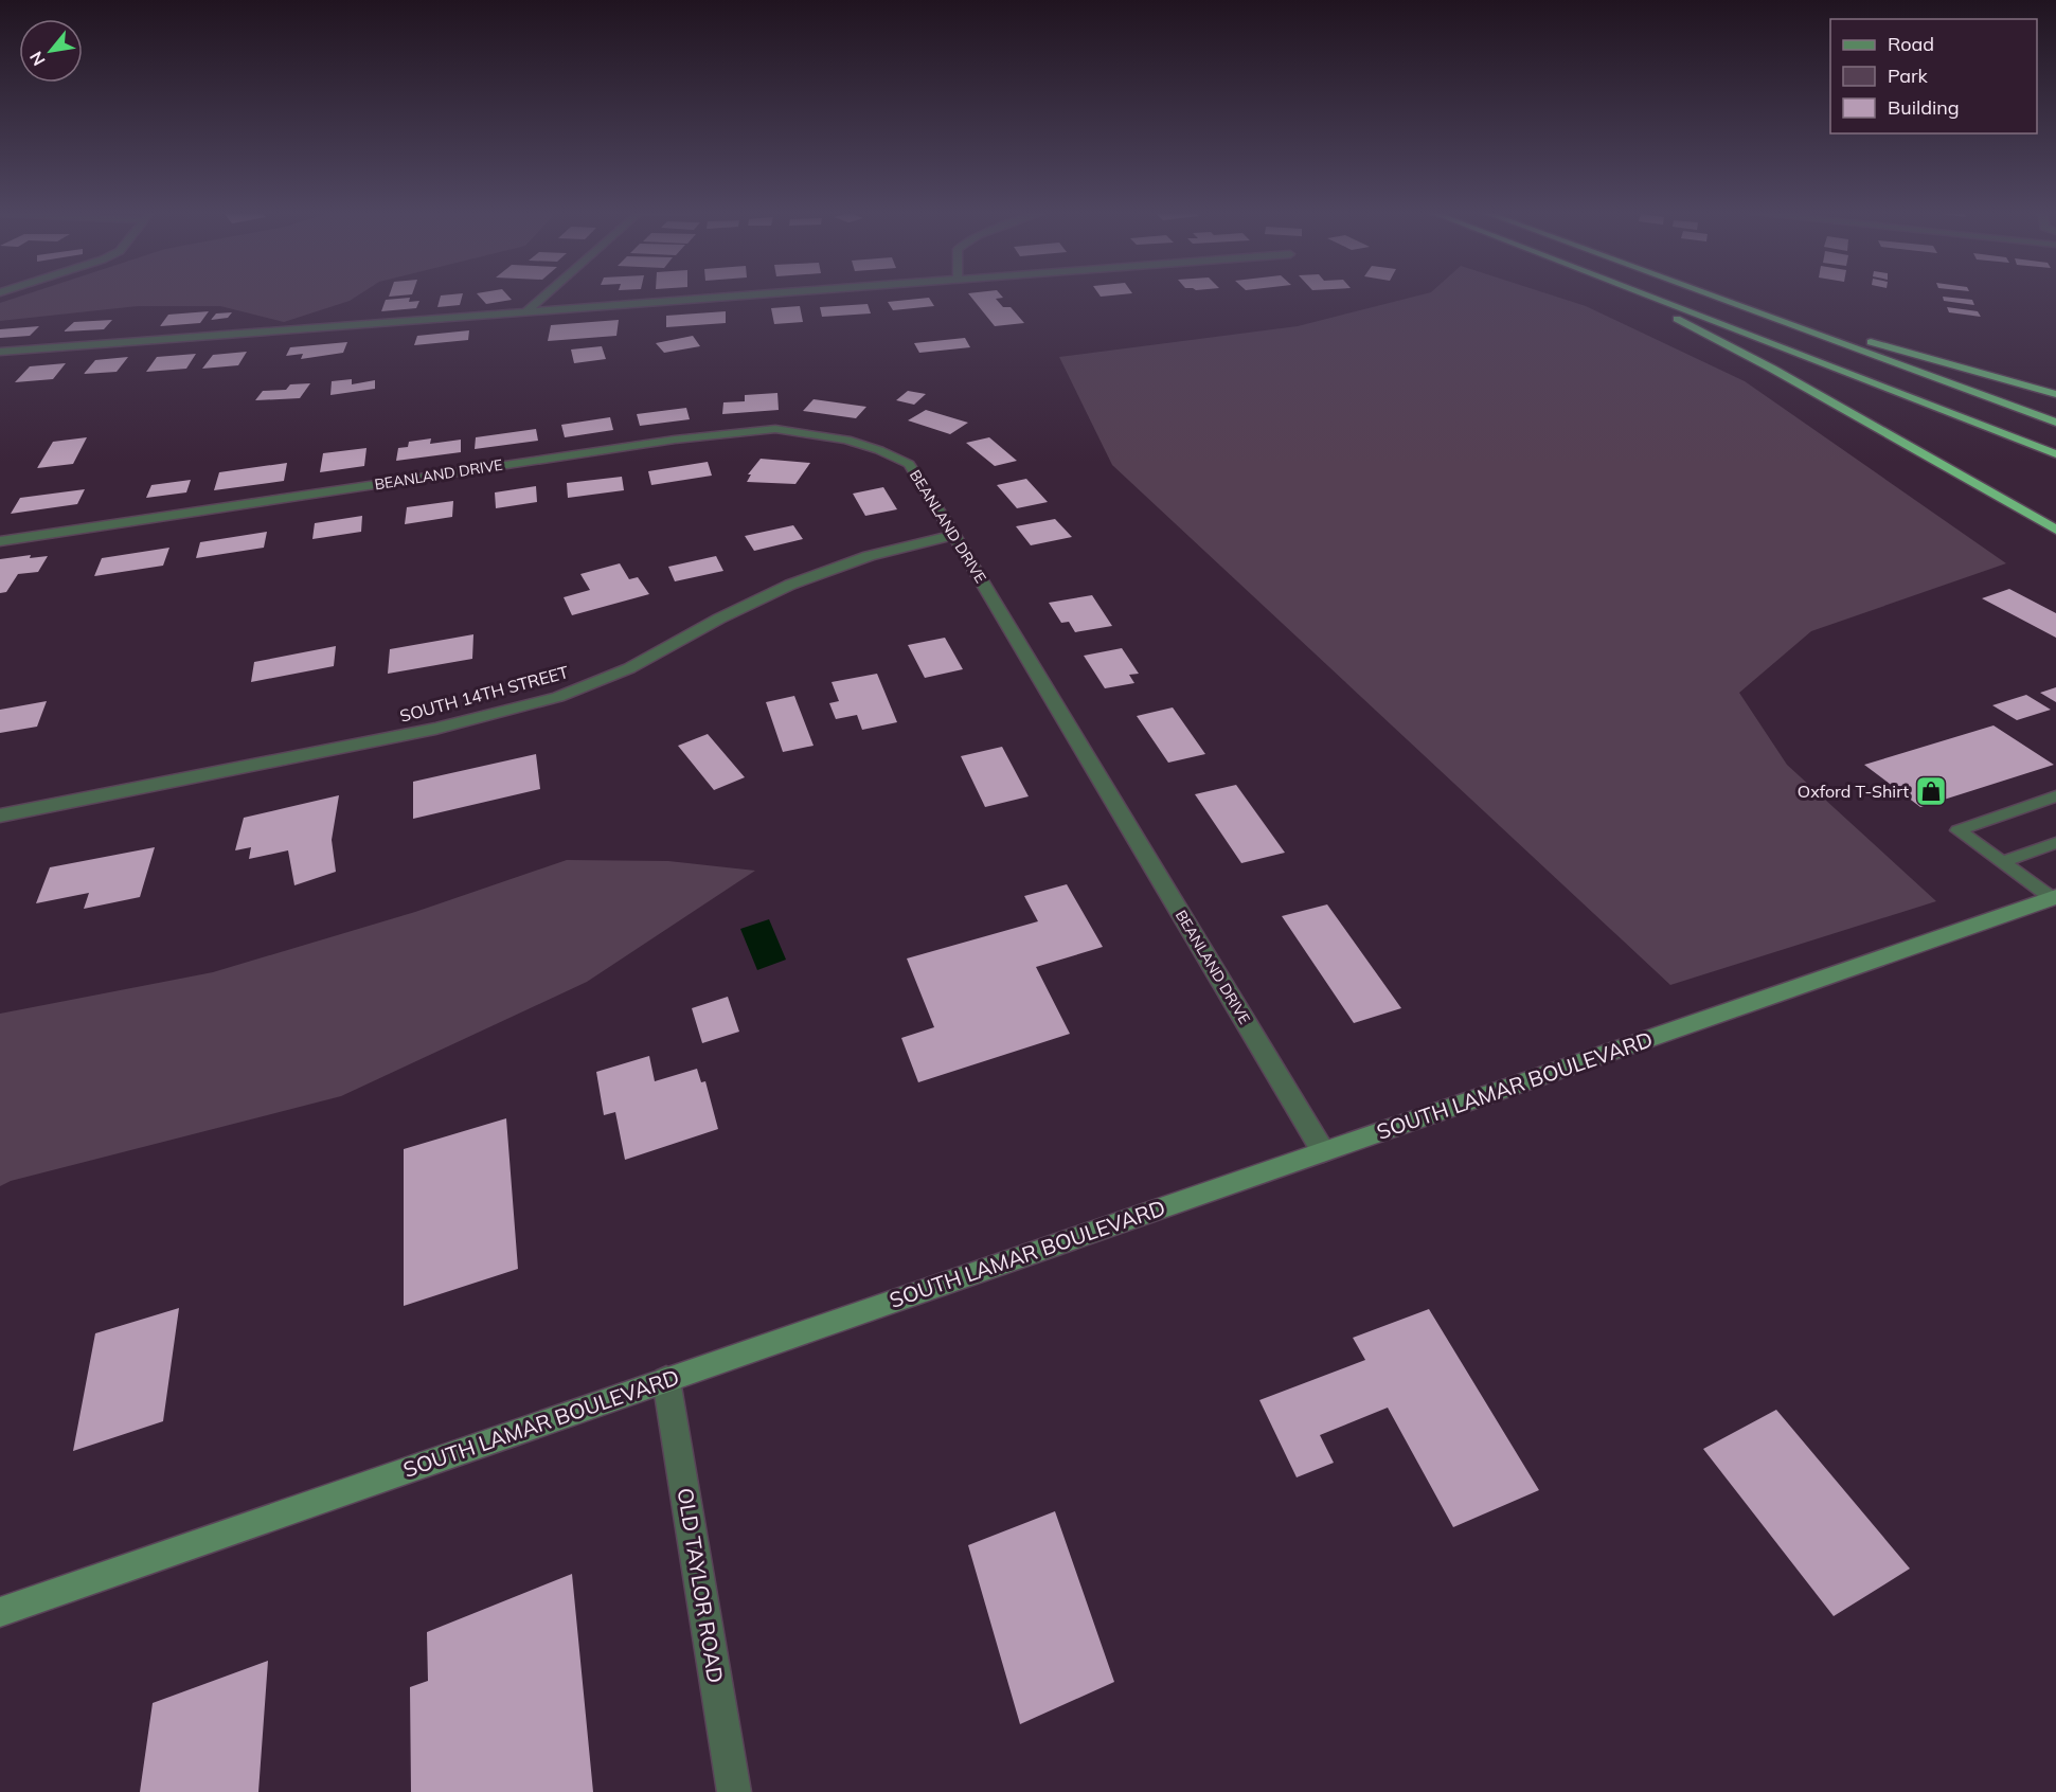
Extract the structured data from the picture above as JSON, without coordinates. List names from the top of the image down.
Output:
{
  "streets": {
    "street": [
      "BEANLAND DRIVE",
      "SOUTH 14TH STREET",
      "SOUTH LAMAR BOULEVARD",
      "OLD TAYLOR ROAD"
    ]
  },
  "crossings": [
    ["BEANLAND DRIVE", "SOUTH 14TH STREET"],
    ["BEANLAND DRIVE", "SOUTH LAMAR BOULEVARD"],
    ["SOUTH LAMAR BOULEVARD", "OLD TAYLOR ROAD"]
  ],
  "places": {
    "shop": ["Oxford T-Shirt"]
  },
  "legend": ["Road", "Park", "Building"],
  "north": "bottom left"
}
